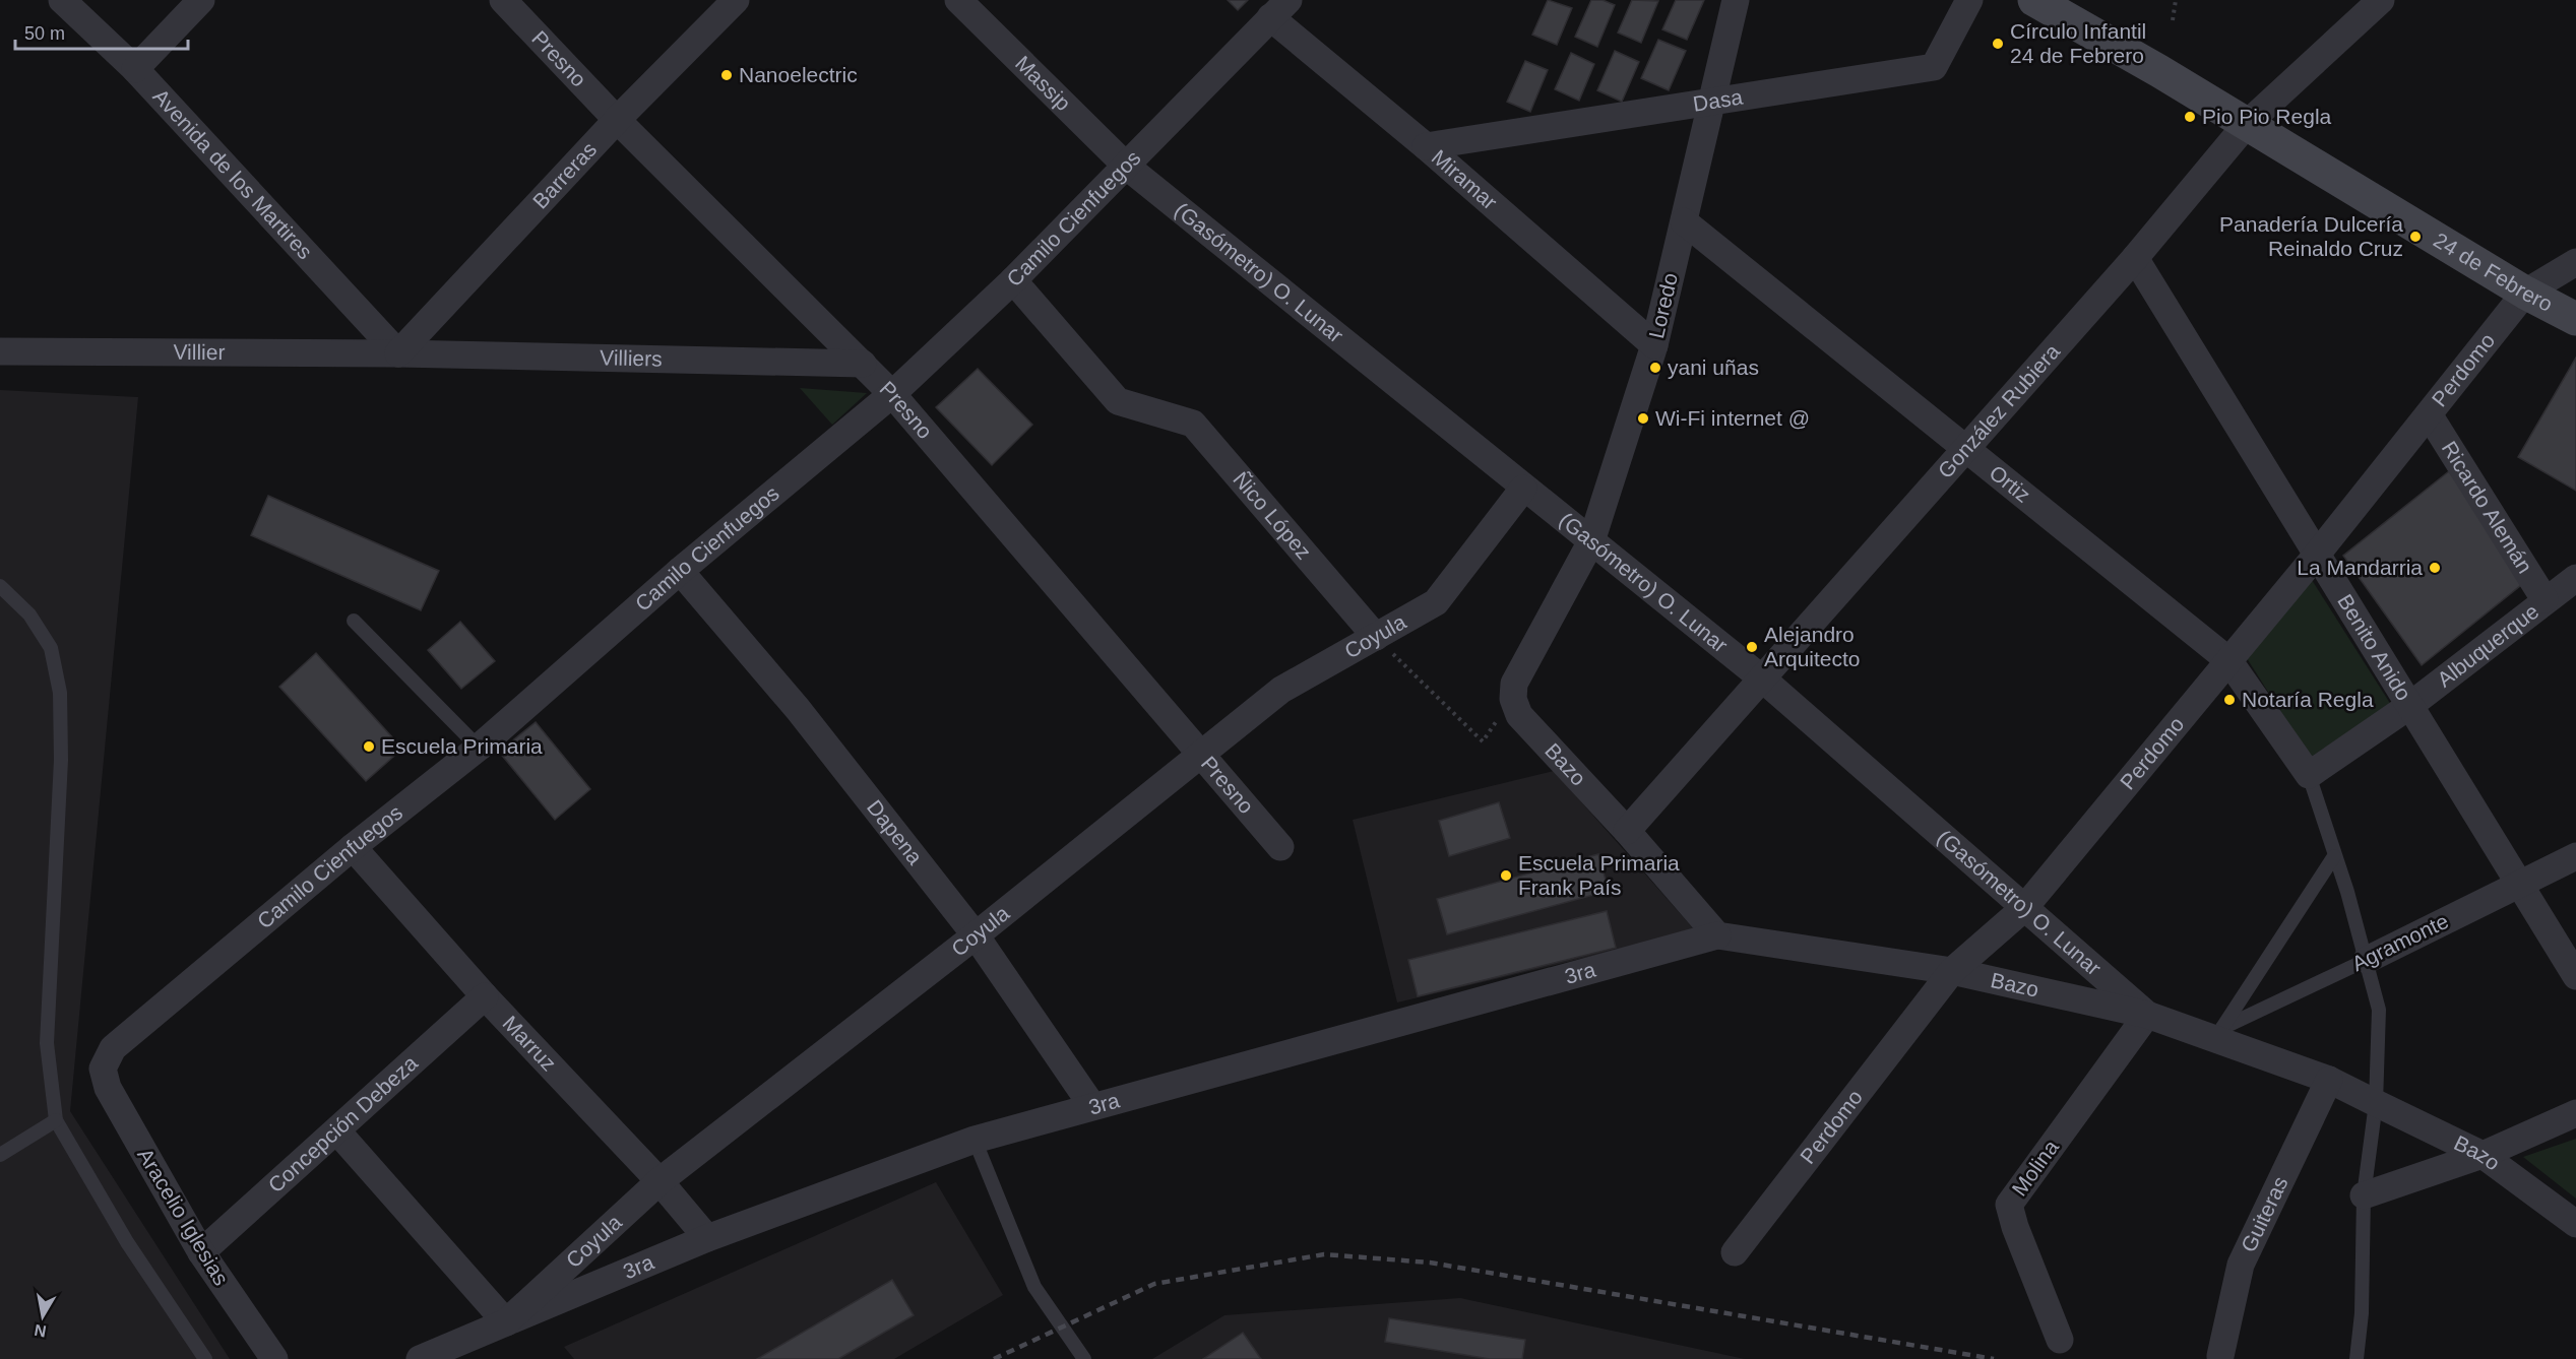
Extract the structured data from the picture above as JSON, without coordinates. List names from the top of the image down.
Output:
{
  "streets": {
    "main road": ["24 de Febrero"],
    "street": [
      "Presno",
      "Massip",
      "Dasa",
      "Avenida de los Martires",
      "Barreras",
      "Miramar",
      "Camilo Cienfuegos",
      "(Gasómetro) O. Lunar",
      "Loredo",
      "Villier",
      "Villiers",
      "Perdomo",
      "González Rubiera",
      "Ortiz",
      "Ricardo Alemán",
      "Ñico López",
      "Coyula",
      "Albuquerque",
      "Benito Anido",
      "Bazo",
      "Dapena",
      "Agramonte",
      "3ra",
      "Marruz",
      "Concepción Debeza",
      "Molina",
      "Guiteras",
      "Aracelio Iglesias"
    ]
  },
  "crossings": [
    ["Presno", "Barreras"],
    ["Presno", "Camilo Cienfuegos"],
    ["Presno", "Villiers"],
    ["Presno", "Coyula"],
    ["Massip", "Camilo Cienfuegos"],
    ["Massip", "(Gasómetro) O. Lunar"],
    ["Dasa", "Miramar"],
    ["Dasa", "Loredo"],
    ["Avenida de los Martires", "Barreras"],
    ["Avenida de los Martires", "Villier"],
    ["Avenida de los Martires", "Villiers"],
    ["Barreras", "Villier"],
    ["Barreras", "Villiers"],
    ["Miramar", "Camilo Cienfuegos"],
    ["Miramar", "Loredo"],
    ["Camilo Cienfuegos", "(Gasómetro) O. Lunar"],
    ["Camilo Cienfuegos", "Ñico López"],
    ["Camilo Cienfuegos", "Dapena"],
    ["Camilo Cienfuegos", "Marruz"],
    ["Camilo Cienfuegos", "Aracelio Iglesias"],
    ["24 de Febrero", "Perdomo"],
    ["24 de Febrero", "González Rubiera"],
    ["(Gasómetro) O. Lunar", "Loredo"],
    ["(Gasómetro) O. Lunar", "Perdomo"],
    ["(Gasómetro) O. Lunar", "González Rubiera"],
    ["(Gasómetro) O. Lunar", "Coyula"],
    ["(Gasómetro) O. Lunar", "Bazo"],
    ["(Gasómetro) O. Lunar", "Molina"],
    ["Loredo", "Ortiz"],
    ["Loredo", "Bazo"],
    ["Villier", "Villiers"],
    ["Perdomo", "Ortiz"],
    ["Perdomo", "Ricardo Alemán"],
    ["Perdomo", "Benito Anido"],
    ["Perdomo", "Bazo"],
    ["González Rubiera", "Ortiz"],
    ["González Rubiera", "Benito Anido"],
    ["González Rubiera", "Bazo"],
    ["Ortiz", "Albuquerque"],
    ["Ricardo Alemán", "Albuquerque"],
    ["Ñico López", "Coyula"],
    ["Coyula", "Dapena"],
    ["Coyula", "3ra"],
    ["Coyula", "Marruz"],
    ["Albuquerque", "Benito Anido"],
    ["Benito Anido", "Agramonte"],
    ["Bazo", "Agramonte"],
    ["Bazo", "3ra"],
    ["Bazo", "Molina"],
    ["Bazo", "Guiteras"],
    ["Dapena", "3ra"],
    ["3ra", "Marruz"],
    ["Marruz", "Concepción Debeza"],
    ["Concepción Debeza", "Aracelio Iglesias"]
  ],
  "places": [
    "Círculo Infantil 24 de Febrero",
    "Nanoelectric",
    "Pio Pio Regla",
    "Panadería Dulcería Reinaldo Cruz",
    "yani uñas",
    "Wi-Fi internet @",
    "La Mandarria",
    "Alejandro Arquitecto",
    "Notaría Regla",
    "Escuela Primaria",
    "Escuela Primaria Frank País"
  ],
  "scale_bar": "50 m",
  "north": "bottom"
}
